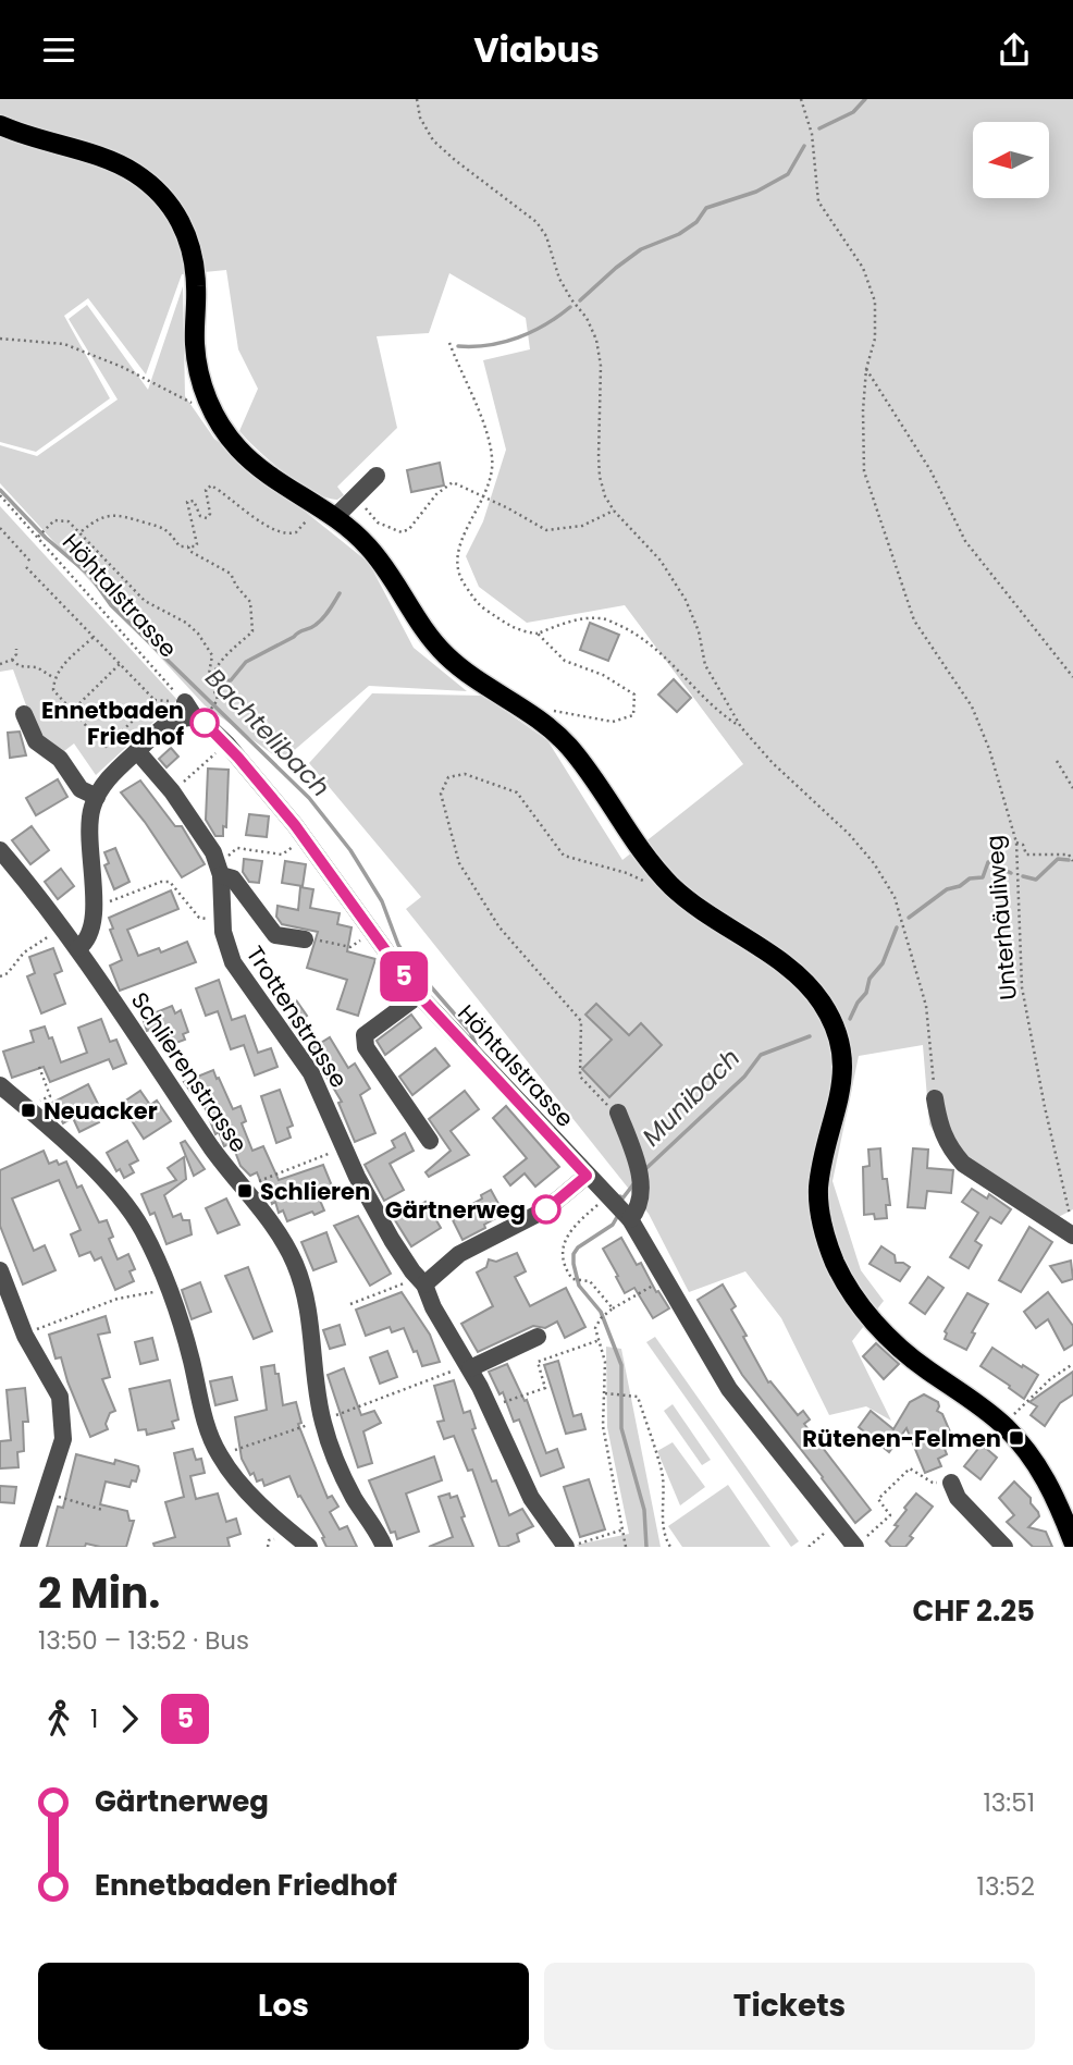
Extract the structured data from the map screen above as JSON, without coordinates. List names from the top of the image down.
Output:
{
  "streets": {
    "street": ["Höhtalstrasse", "Trottenstrasse", "Schlierenstrasse"],
    "path": ["Unterhäuliweg"]
  },
  "water": ["Bachtelibach", "Munibach"],
  "places": {
    "other": ["Ennetbaden Friedhof", "Gärtnerweg"],
    "transit": ["Neuacker", "Schlieren", "Rütenen-Felmen"]
  },
  "lines": ["bus line 5"],
  "north": "left",
  "page": {
    "header": "Viabus",
    "on_map": "5",
    "heading": ["2 Min.", "13:50 – 13:52 · Bus", "CHF 2.25"],
    "legs": ["1", "5"],
    "list": [
      {
        "name": "Gärtnerweg",
        "value": "13:51"
      },
      {
        "name": "Ennetbaden Friedhof",
        "value": "13:52"
      }
    ],
    "buttons": ["Los", "Tickets"]
  }
}
